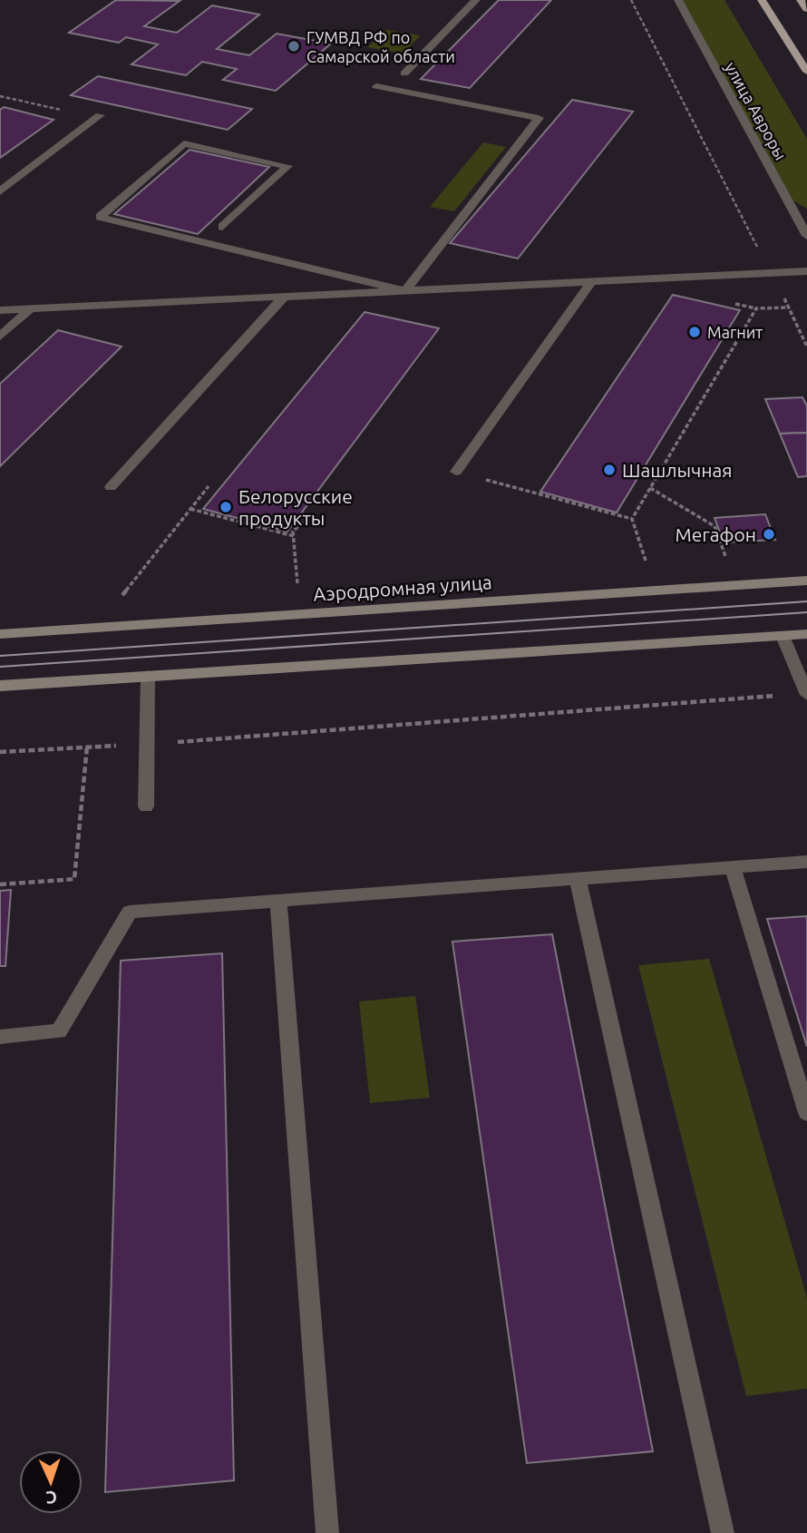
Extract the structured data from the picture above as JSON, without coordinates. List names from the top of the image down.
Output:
{
  "streets": {
    "main road": ["Аэродромная улица"],
    "lane": ["улица Авроры"]
  },
  "places": [
    "ГУМВД РФ по Самарской области",
    "Магнит",
    "Шашлычная",
    "Белорусские продукты",
    "Мегафон"
  ],
  "north": "bottom"
}
